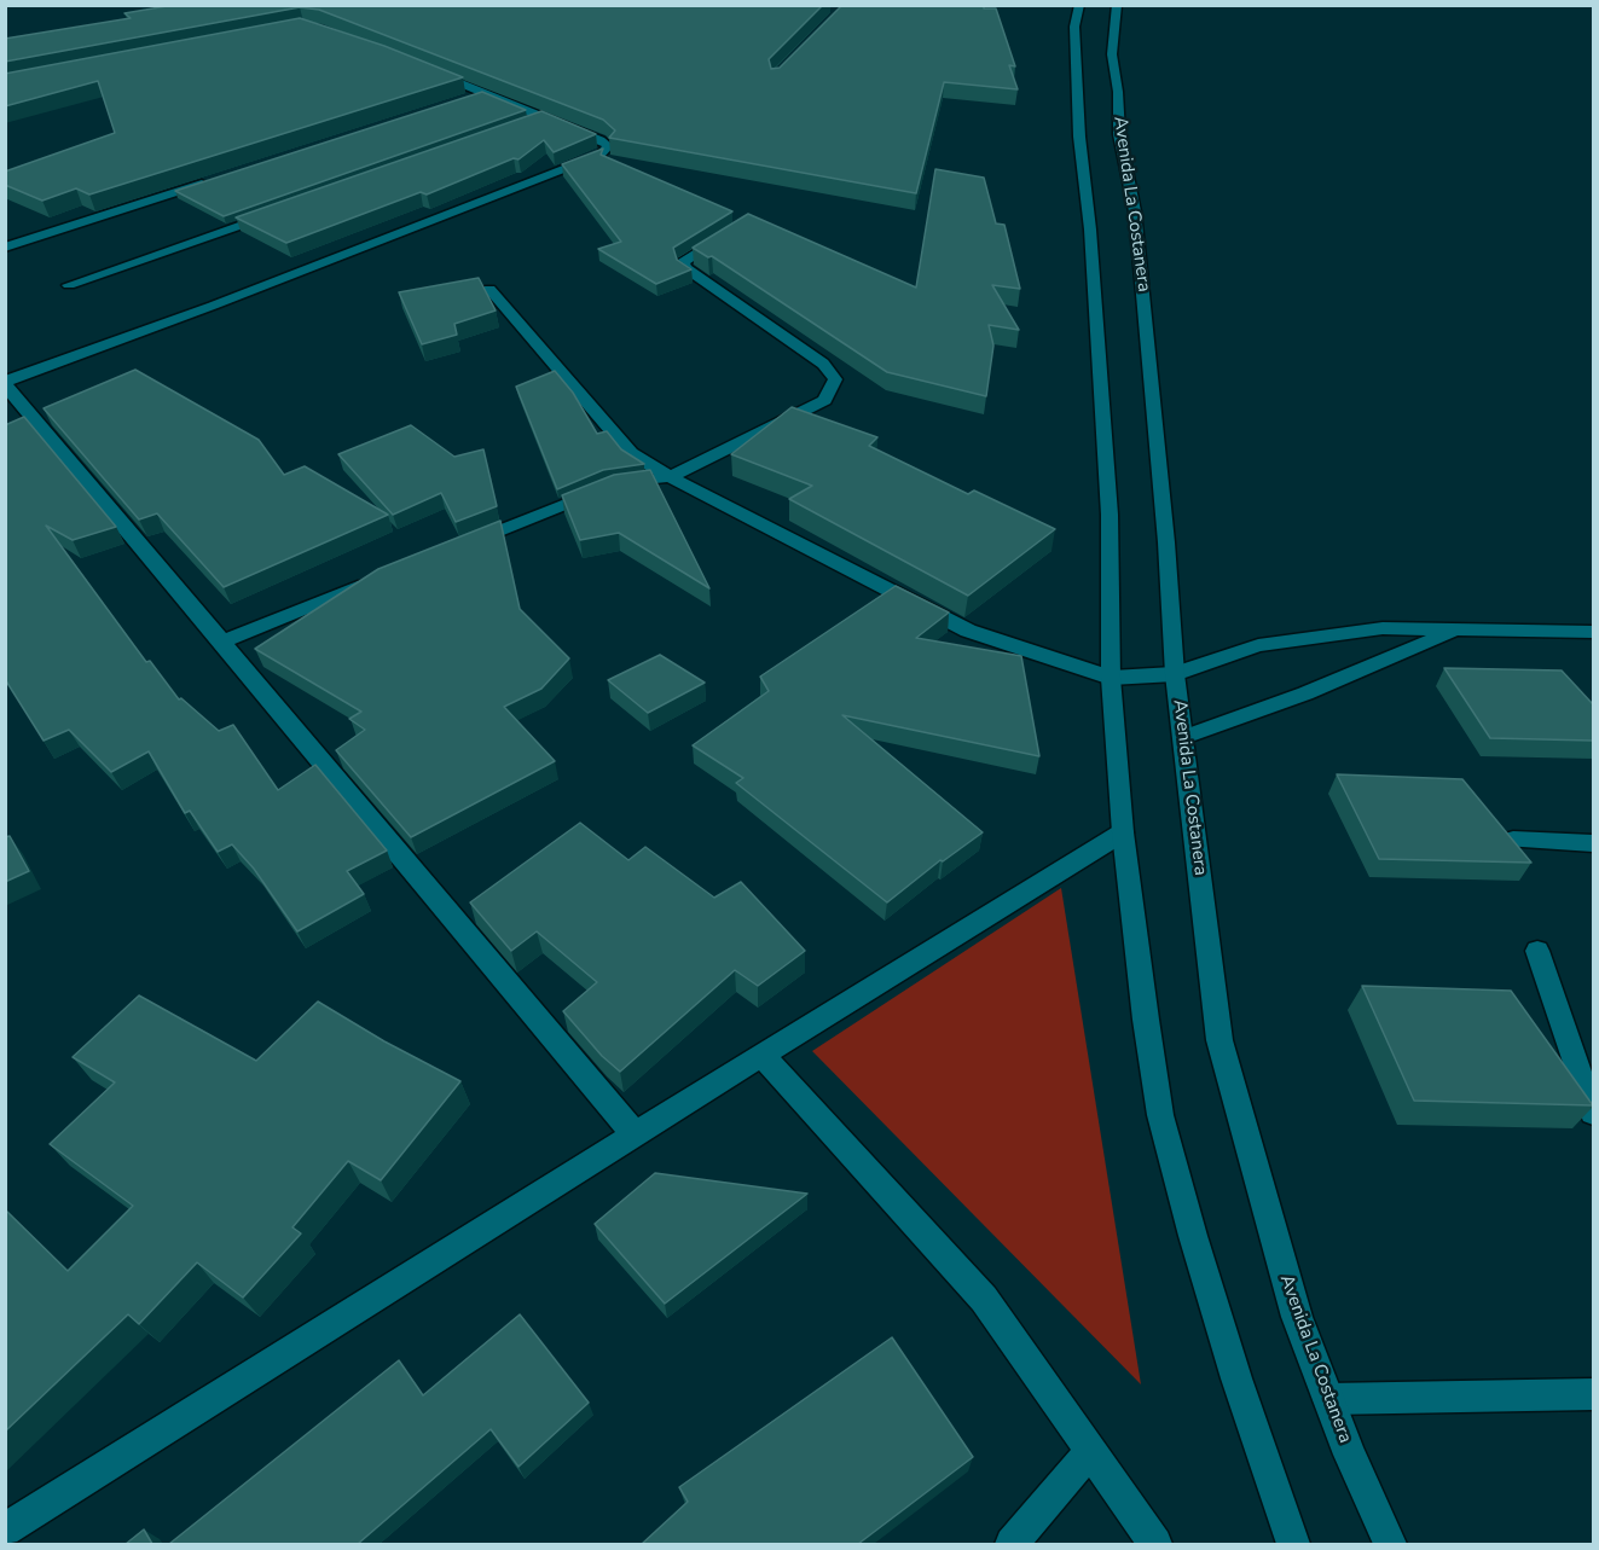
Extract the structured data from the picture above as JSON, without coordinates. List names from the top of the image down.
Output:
{
  "streets": {
    "street": ["Avenida La Costanera"]
  }
}
